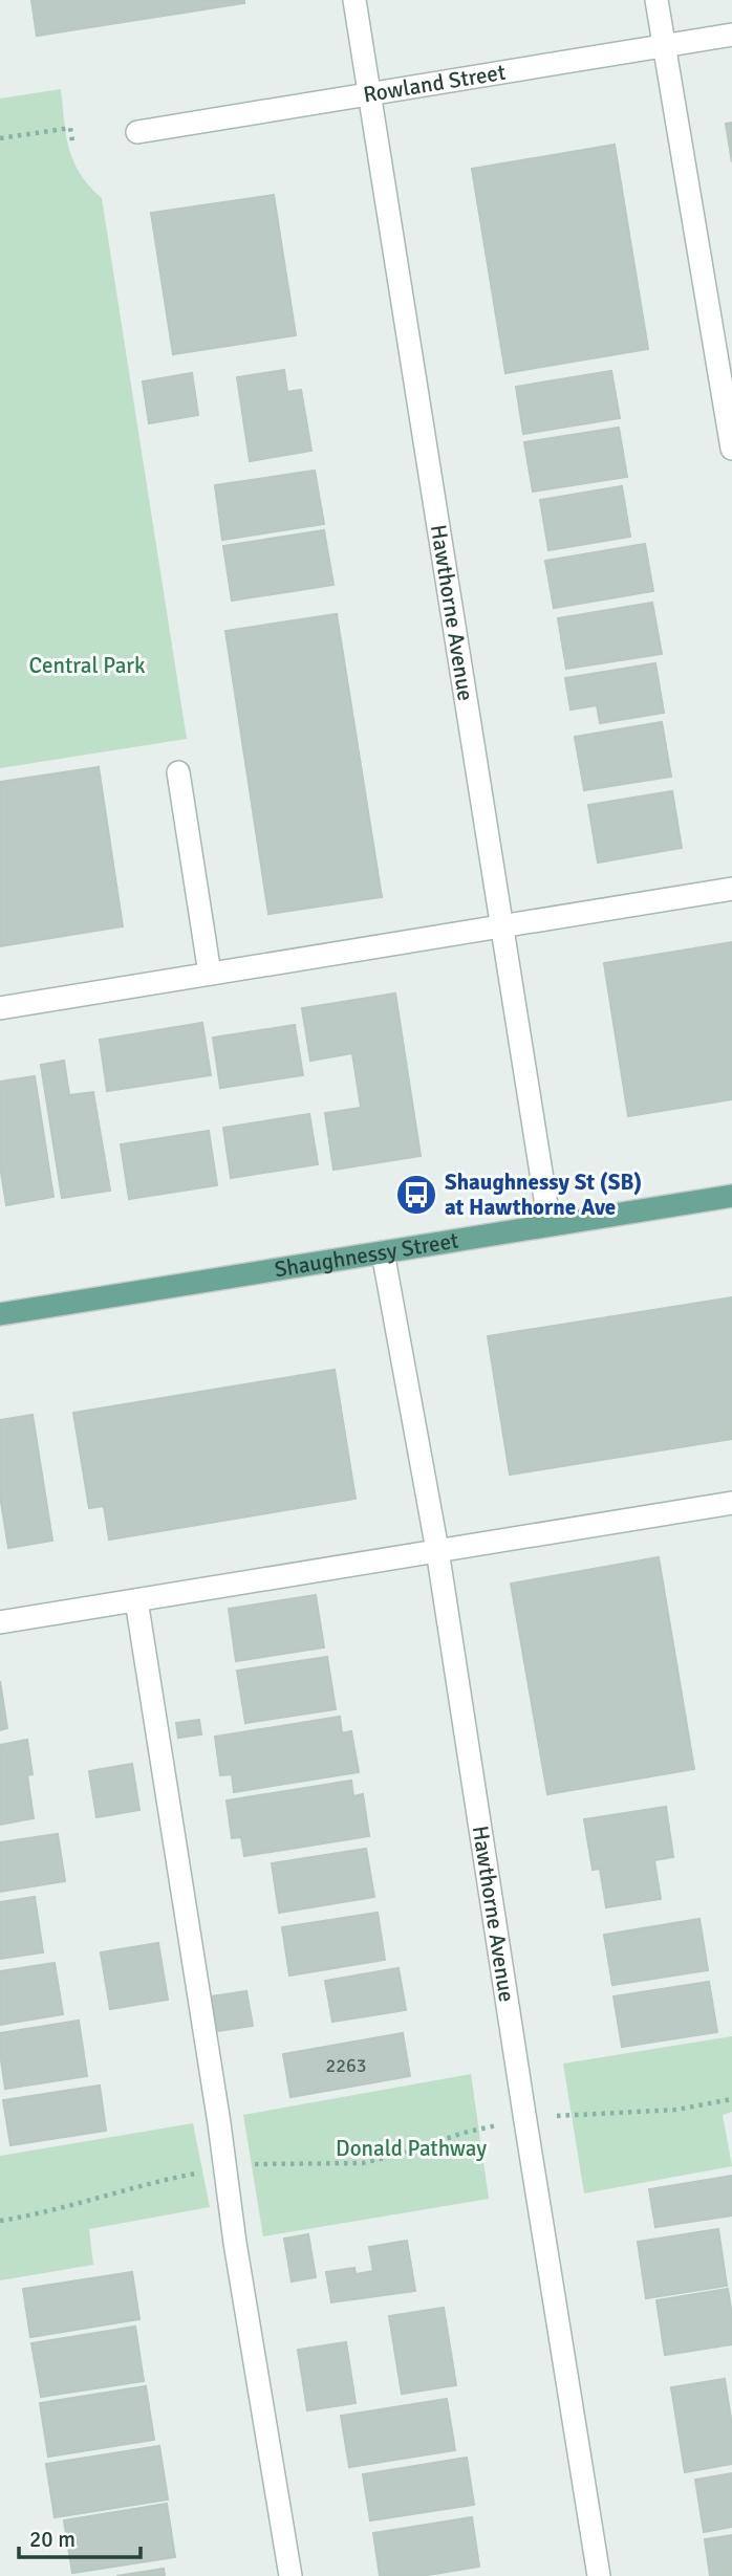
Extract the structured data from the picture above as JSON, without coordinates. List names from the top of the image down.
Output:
{
  "streets": {
    "main road": ["Shaughnessy Street"],
    "street": ["Rowland Street", "Hawthorne Avenue"]
  },
  "crossings": [
    ["Rowland Street", "Hawthorne Avenue"],
    ["Hawthorne Avenue", "Shaughnessy Street"]
  ],
  "parks": ["Central Park", "Donald Pathway"],
  "places": {
    "bus stop": ["Shaughnessy St (SB) at Hawthorne Ave"]
  },
  "house_numbers": ["2263"],
  "scale_bar": "20 m"
}
